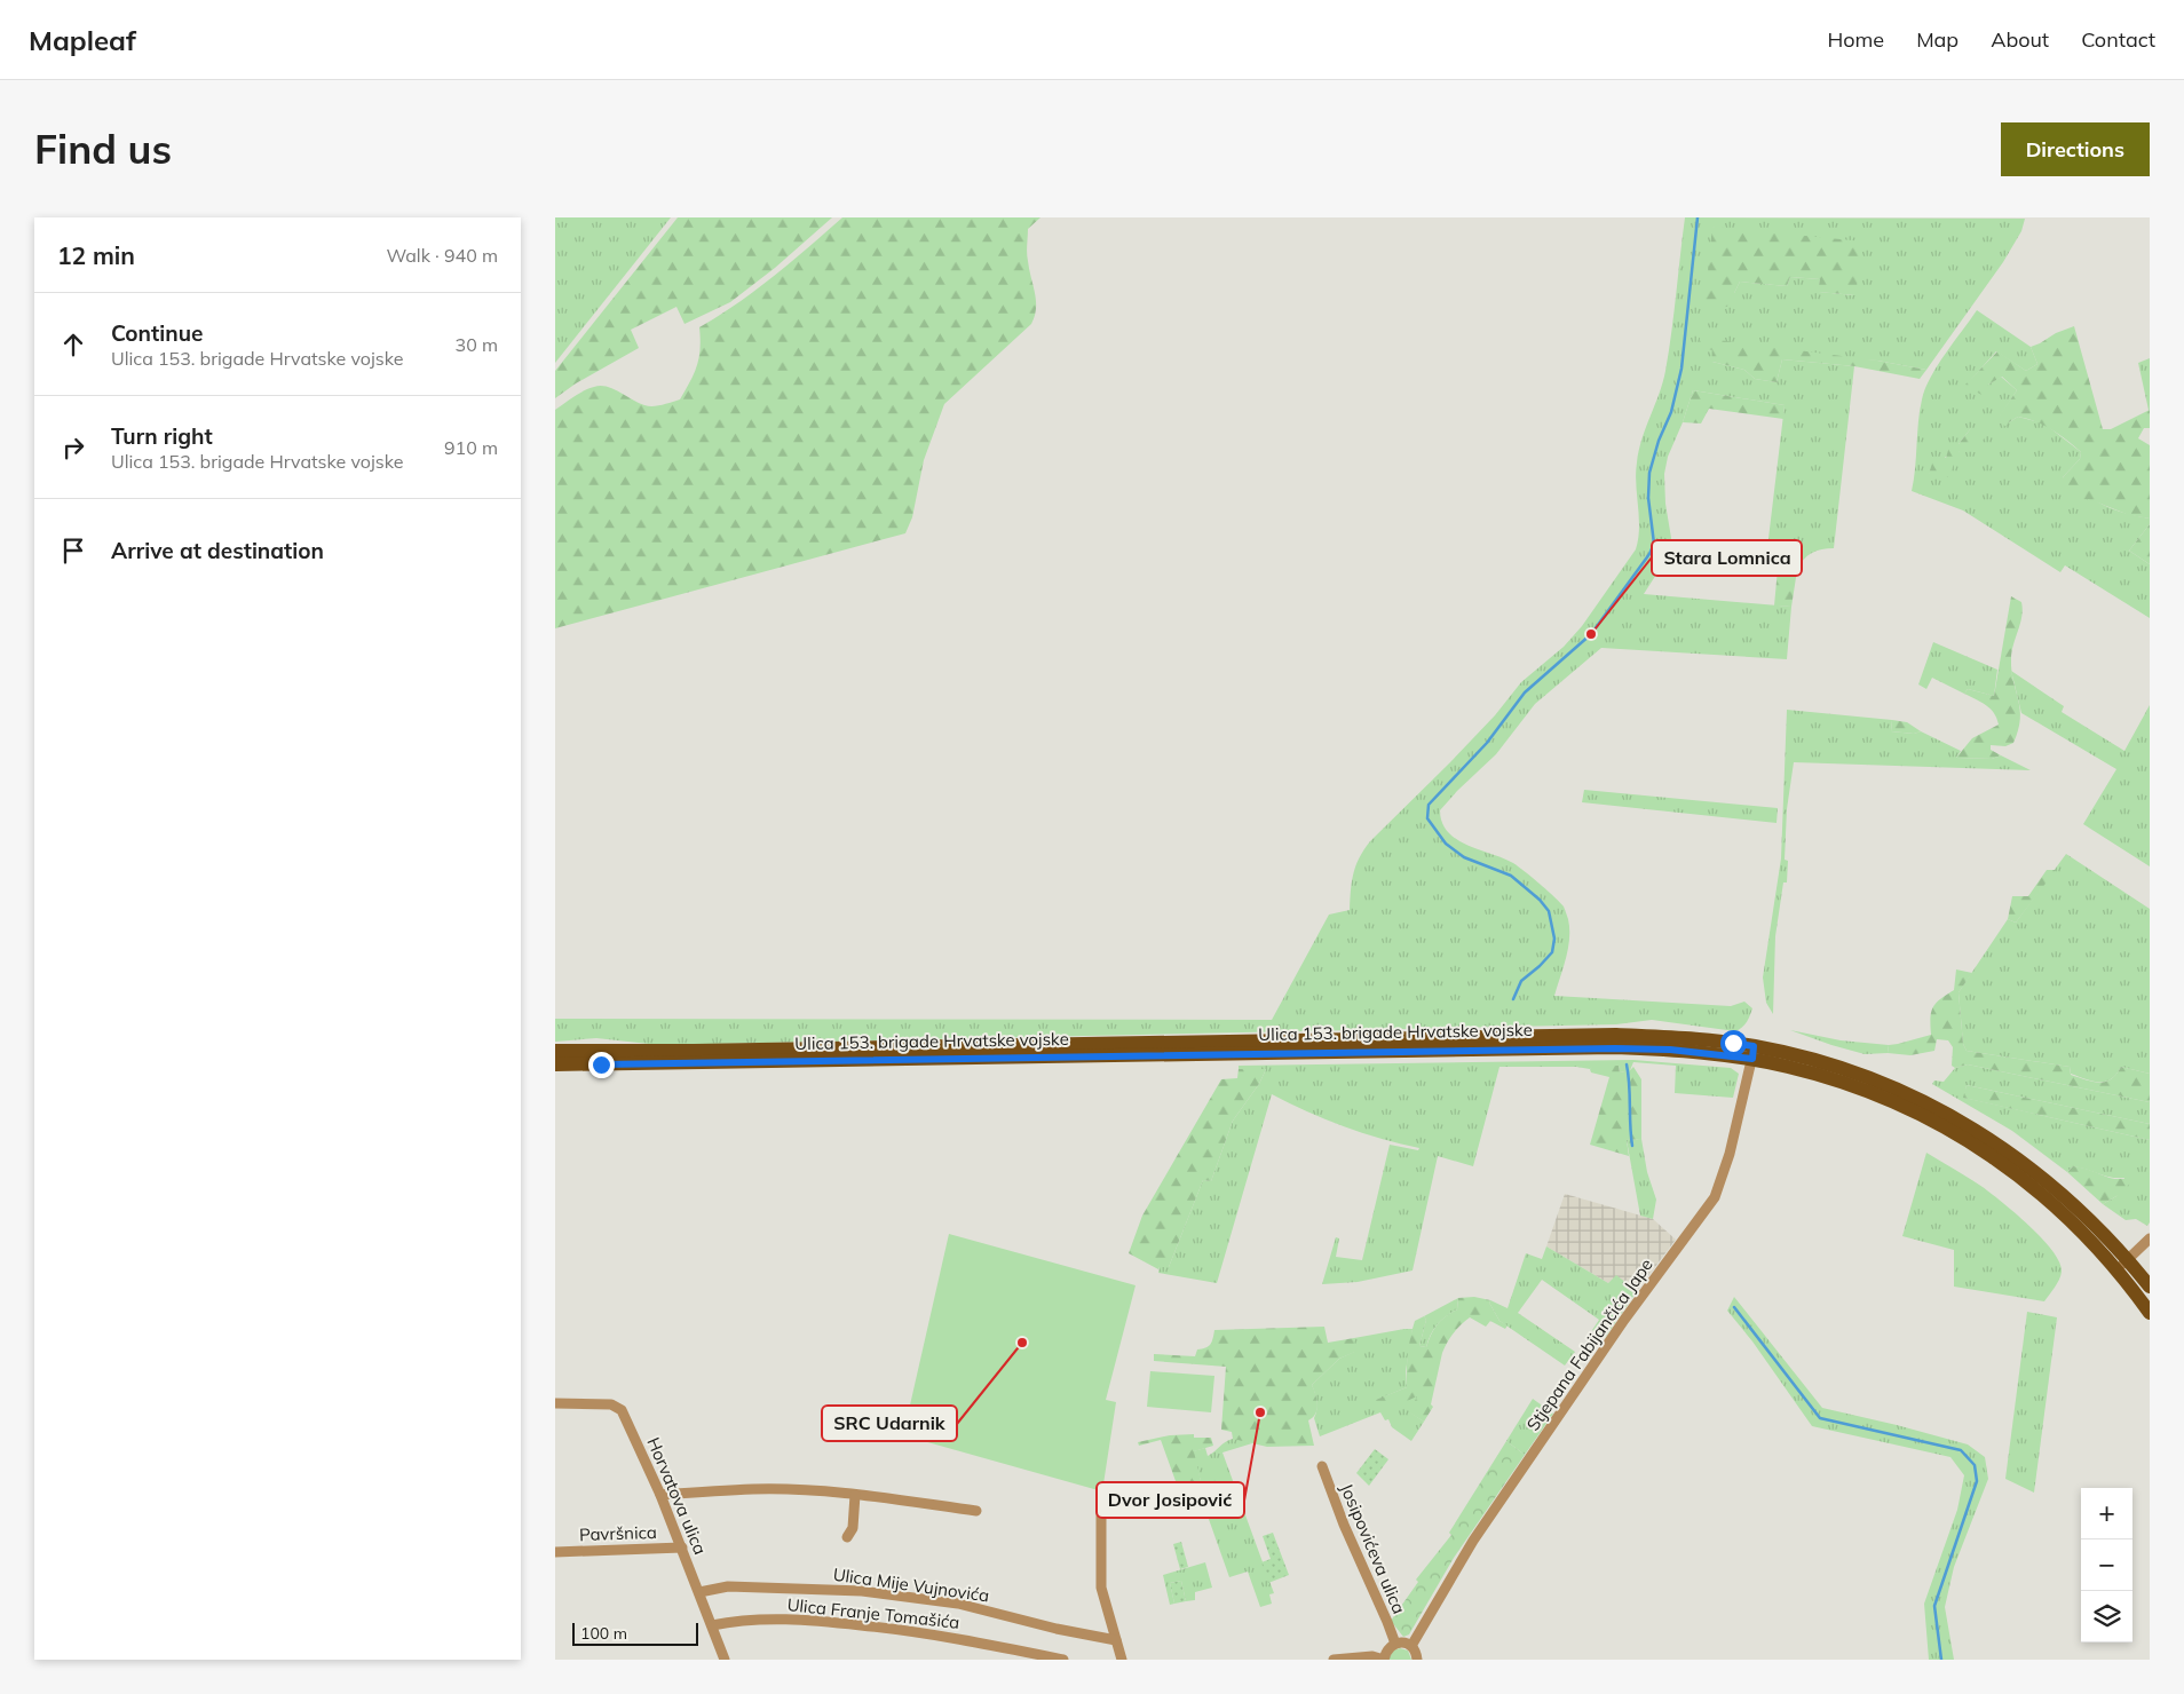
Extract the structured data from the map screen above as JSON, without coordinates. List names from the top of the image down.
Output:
{
  "streets": {
    "main road": ["Ulica 153. brigade Hrvatske vojske"],
    "street": [
      "Stjepana Fabijančića Jape",
      "Horvatova ulica",
      "Pavršnica",
      "Josipovićeva ulica",
      "Ulica Mije Vujnovića",
      "Ulica Franje Tomašića"
    ]
  },
  "crossings": [
    ["Ulica 153. brigade Hrvatske vojske", "Stjepana Fabijančića Jape"],
    ["Horvatova ulica", "Pavršnica"],
    ["Horvatova ulica", "Ulica Mije Vujnovića"],
    ["Horvatova ulica", "Ulica Franje Tomašića"]
  ],
  "places": ["Stara Lomnica", "SRC Udarnik", "Dvor Josipović"],
  "scale_bar": "100 m",
  "page": {
    "header": "Mapleaf",
    "nav": [
      "Home",
      "Map",
      "About",
      "Contact"
    ],
    "buttons": "Directions",
    "title": "Find us",
    "heading": ["12 min", "Walk · 940 m"],
    "list": [
      ["Continue", "Ulica 153. brigade Hrvatske vojske", "30 m"],
      ["Turn right", "Ulica 153. brigade Hrvatske vojske", "910 m"],
      "Arrive at destination"
    ],
    "map_buttons": ["+", "−"],
    "scale": "100 m"
  }
}
